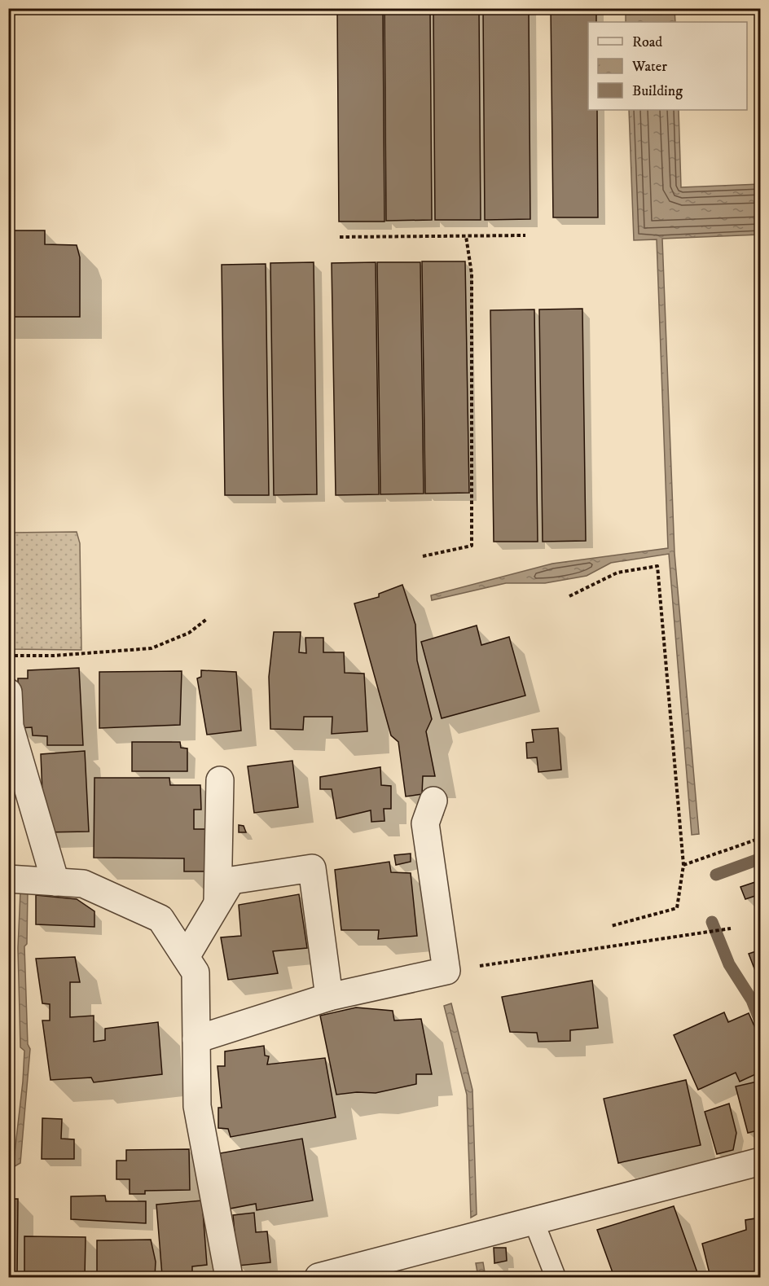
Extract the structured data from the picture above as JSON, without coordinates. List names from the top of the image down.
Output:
{
  "legend": ["Road", "Water", "Building"]
}
